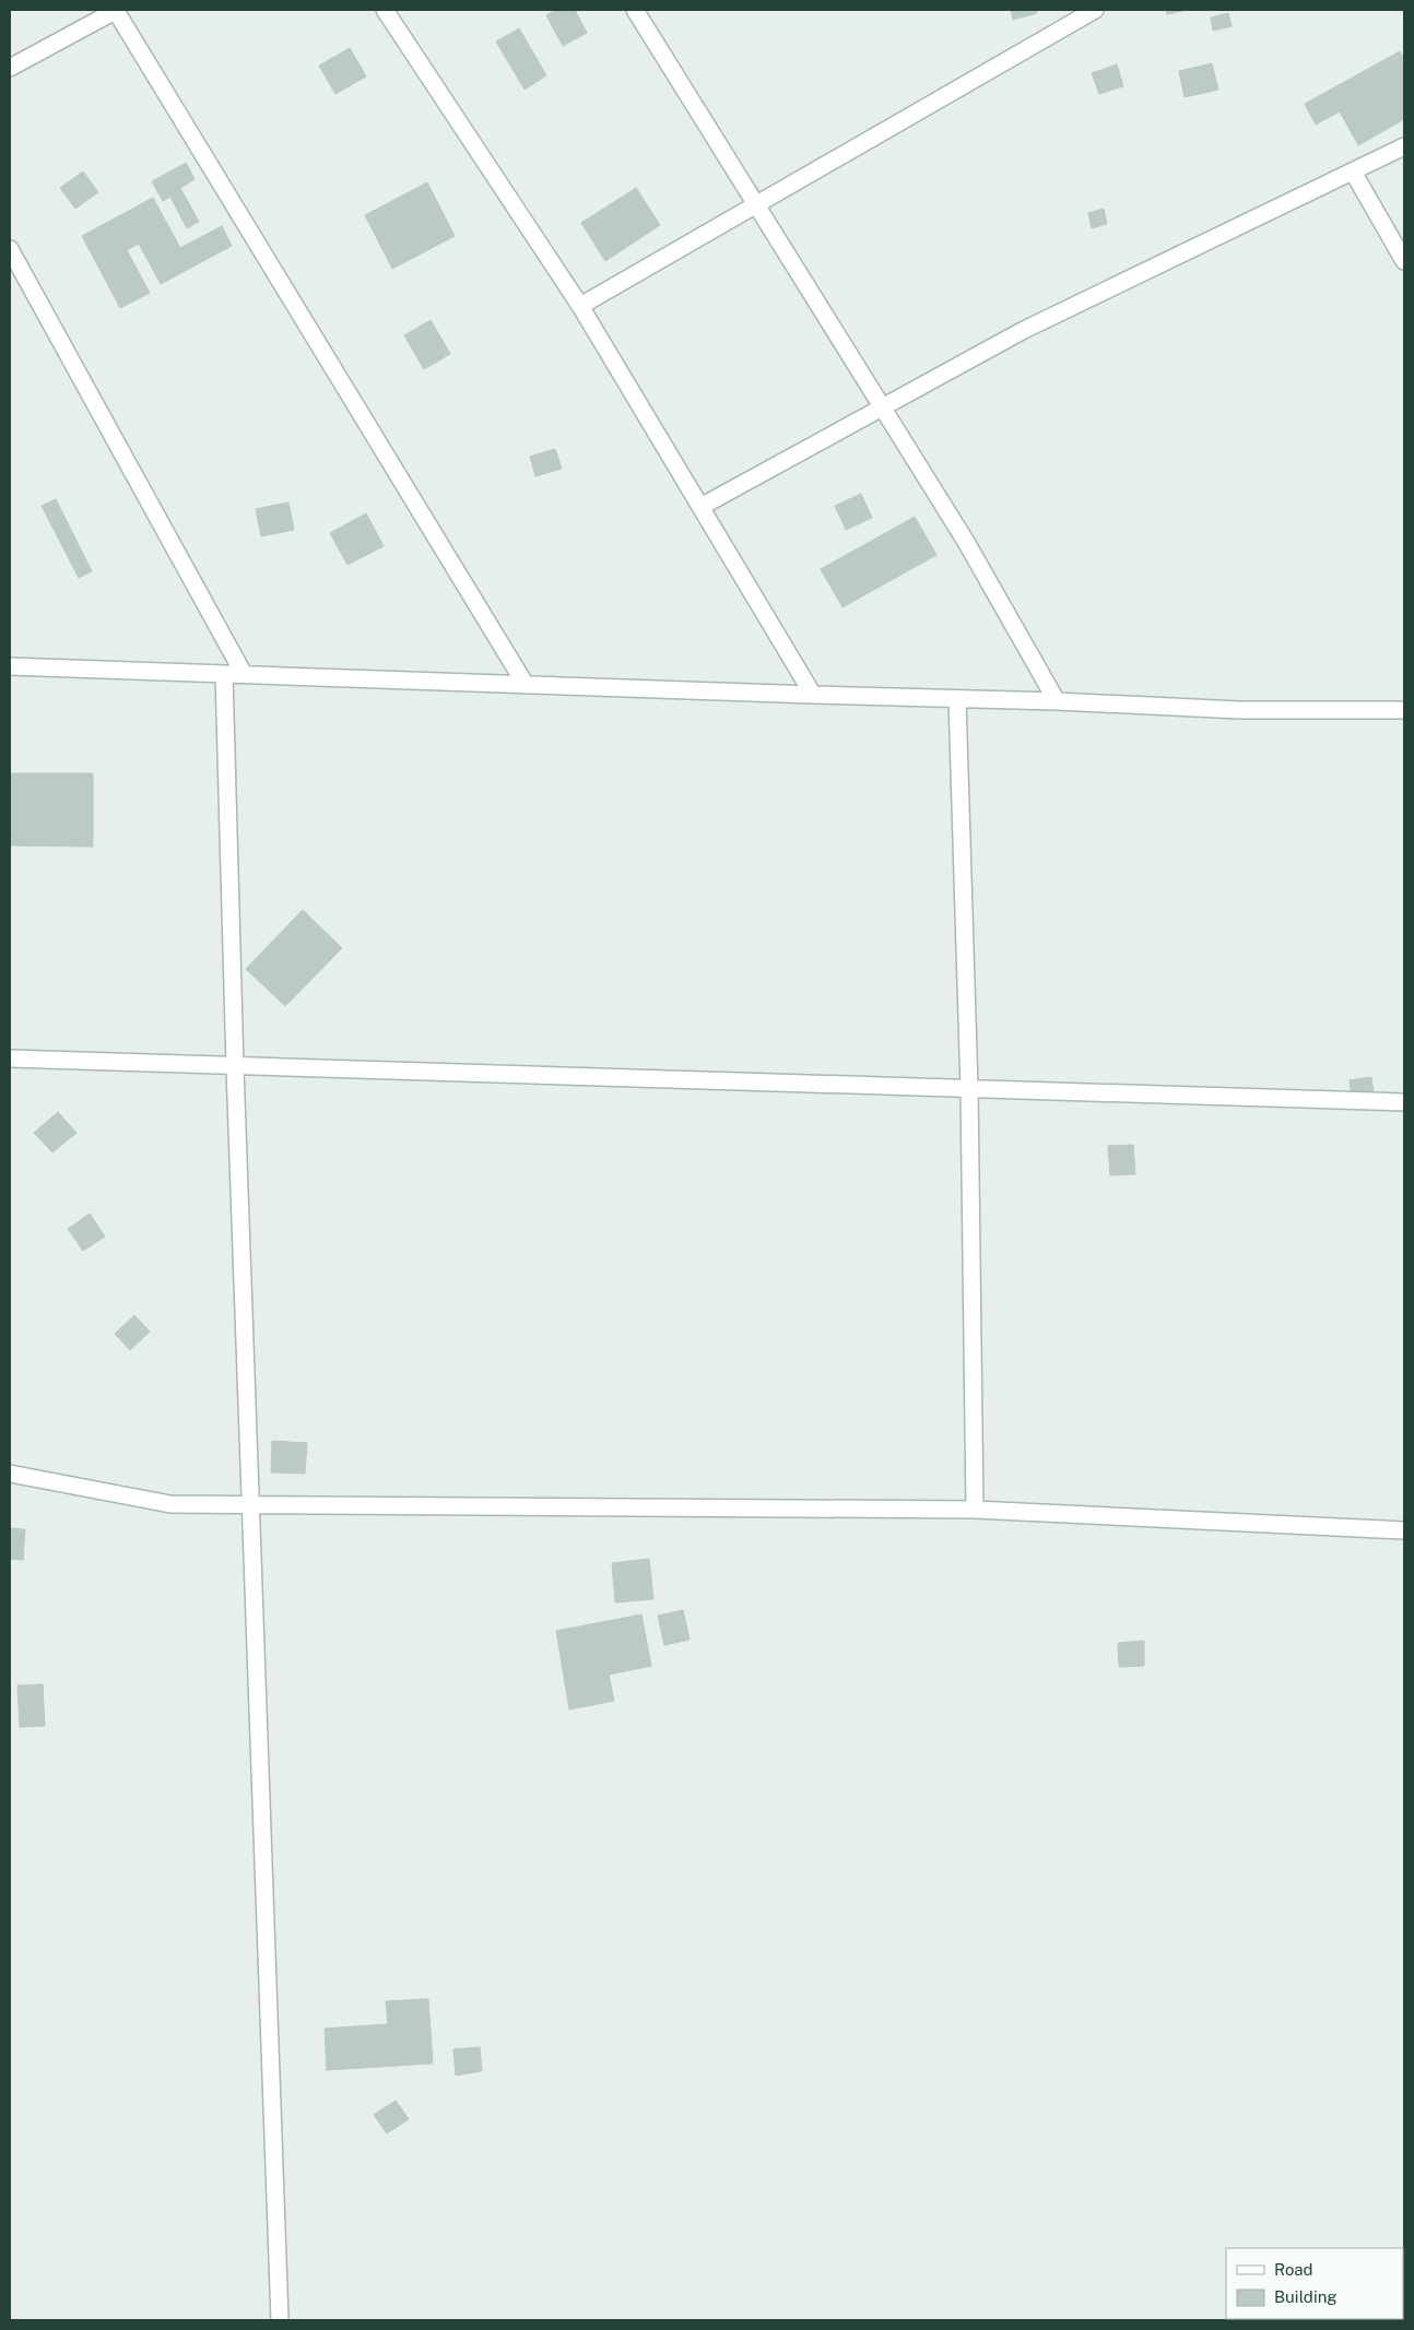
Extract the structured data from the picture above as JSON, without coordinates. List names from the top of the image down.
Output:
{
  "legend": ["Road", "Building"]
}
